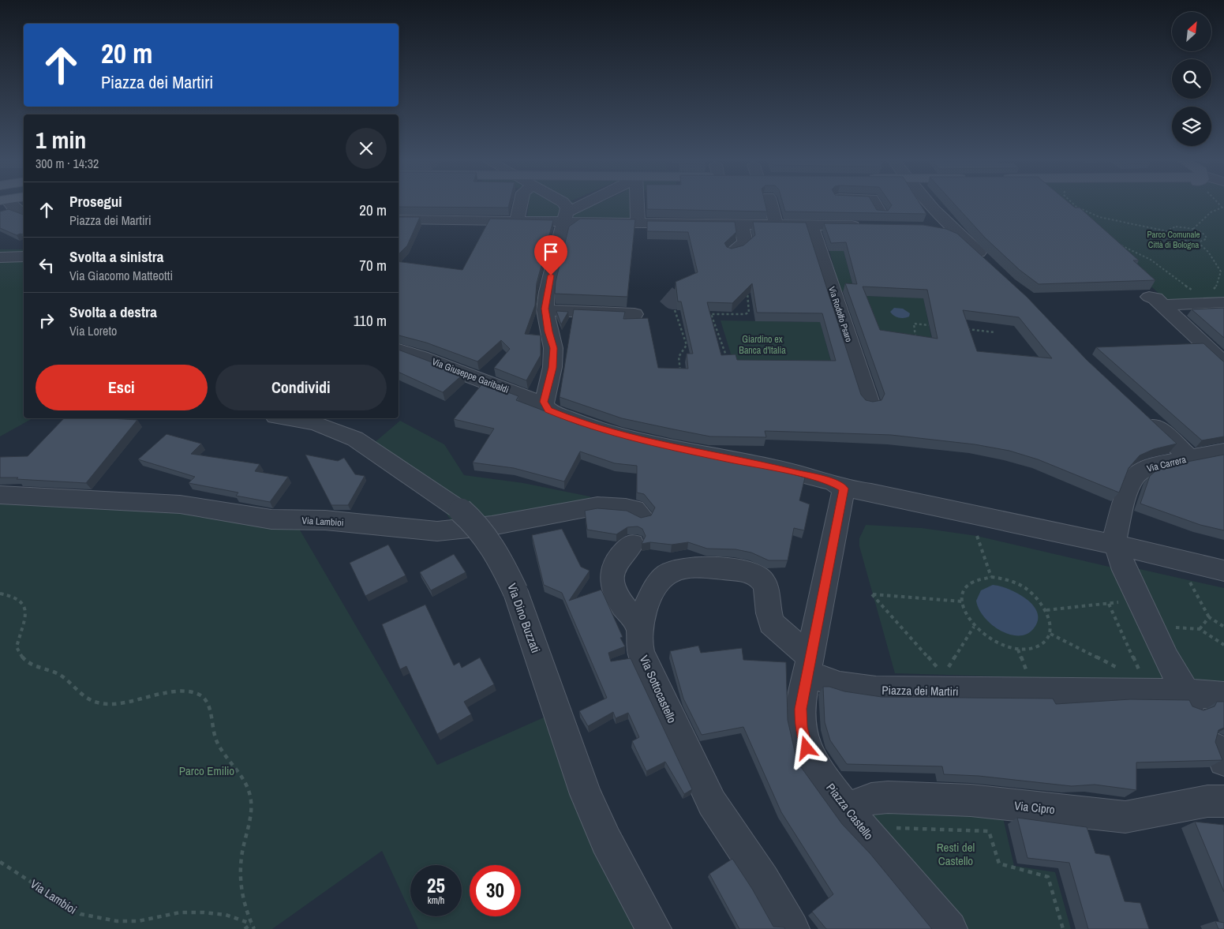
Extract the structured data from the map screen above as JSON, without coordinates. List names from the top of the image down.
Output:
{
  "streets": {
    "street": [
      "Via Rodolfo Psaro",
      "Via Giuseppe Garibaldi",
      "Via Carrera",
      "Via Lambioi",
      "Via Dino Buzzati",
      "Via Sottocastello",
      "Piazza dei Martiri",
      "Via Cipro",
      "Piazza Castello"
    ]
  },
  "crossings": [
    ["Via Giuseppe Garibaldi", "Via Carrera"],
    ["Via Sottocastello", "Piazza dei Martiri"],
    ["Via Sottocastello", "Piazza Castello"],
    ["Piazza dei Martiri", "Piazza Castello"],
    ["Via Cipro", "Piazza Castello"]
  ],
  "parks": [
    "Parco Comunale Città di Bologna",
    "Giardino ex Banca d'Italia",
    "Parco Emilio",
    "Resti del Castello"
  ],
  "north": "top right",
  "page": {
    "turn": ["20 m", "Piazza dei Martiri"],
    "heading": ["1 min", "300 m · 14:32"],
    "list": [
      {
        "name": "Prosegui",
        "note": "Piazza dei Martiri",
        "value": "20 m"
      },
      {
        "name": "Svolta a sinistra",
        "note": "Via Giacomo Matteotti",
        "value": "70 m"
      },
      {
        "name": "Svolta a destra",
        "note": "Via Loreto",
        "value": "110 m"
      }
    ],
    "buttons": ["Esci", "Condividi"],
    "speed": "25 km/h",
    "limit": "30"
  }
}
